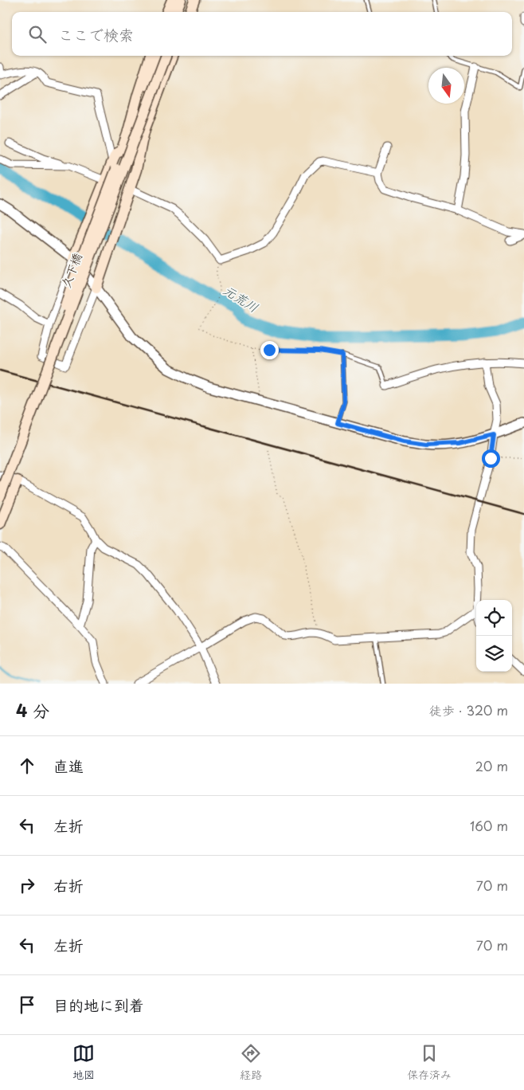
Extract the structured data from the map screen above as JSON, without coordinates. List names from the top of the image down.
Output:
{
  "streets": {
    "main road": ["久下橋"]
  },
  "water": ["元荒川"],
  "north": "bottom",
  "page": {
    "search": "ここで検索",
    "heading": ["4 分", "徒歩 · 320 m"],
    "list": [
      ["直進", "20 m"],
      ["左折", "160 m"],
      ["右折", "70 m"],
      ["左折", "70 m"],
      "目的地に到着"
    ],
    "nav": ["地図", "経路", "保存済み"]
  }
}
